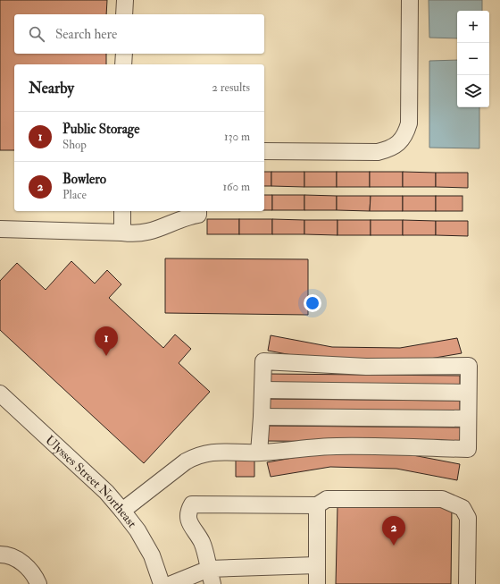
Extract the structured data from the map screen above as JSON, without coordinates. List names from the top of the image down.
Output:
{
  "streets": {
    "street": ["Ulysses Street Northeast"]
  },
  "page": {
    "map_buttons": ["+", "−"],
    "search": "Search here",
    "heading": ["Nearby", "2 results"],
    "list": [
      {
        "mark": "1",
        "name": "Public Storage",
        "note": "Shop",
        "value": "130 m"
      },
      {
        "mark": "2",
        "name": "Bowlero",
        "note": "Place",
        "value": "160 m"
      }
    ],
    "pins": ["1", "2"]
  }
}
